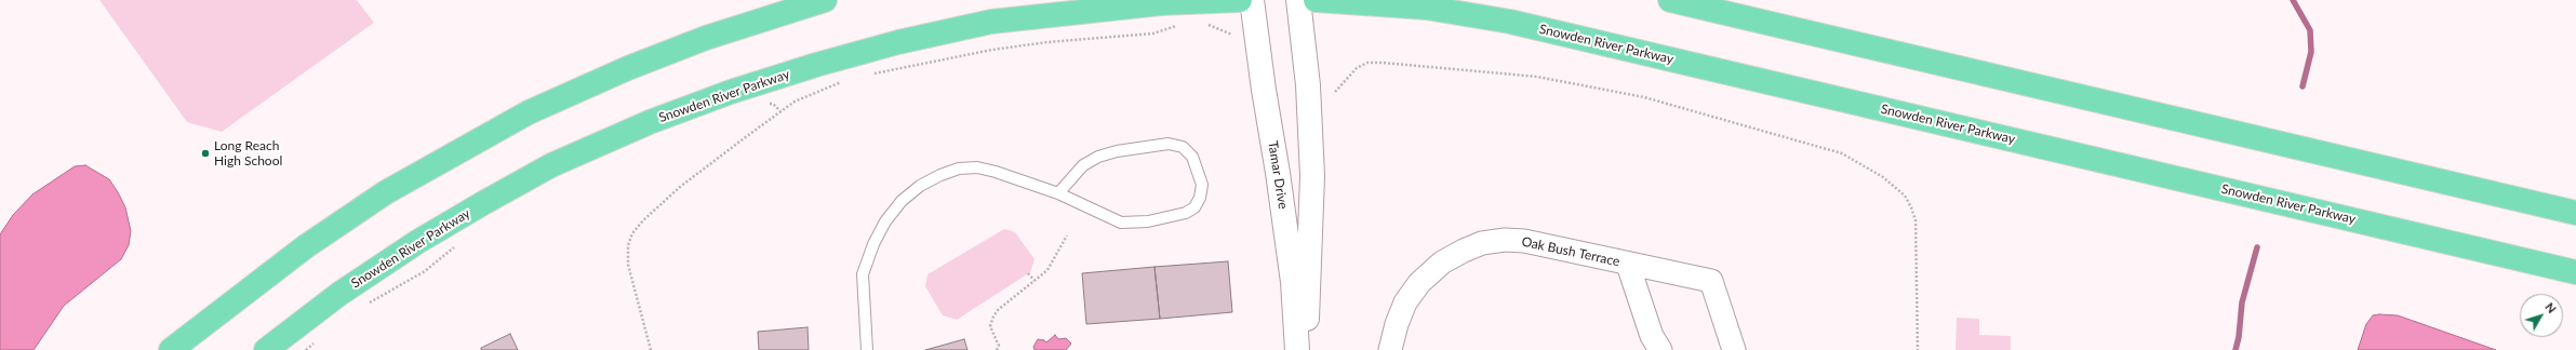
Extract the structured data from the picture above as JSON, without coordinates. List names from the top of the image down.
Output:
{
  "streets": {
    "main road": ["Snowden River Parkway"],
    "street": ["Tamar Drive", "Oak Bush Terrace"]
  },
  "places": ["Long Reach High School"],
  "north": "top right"
}
